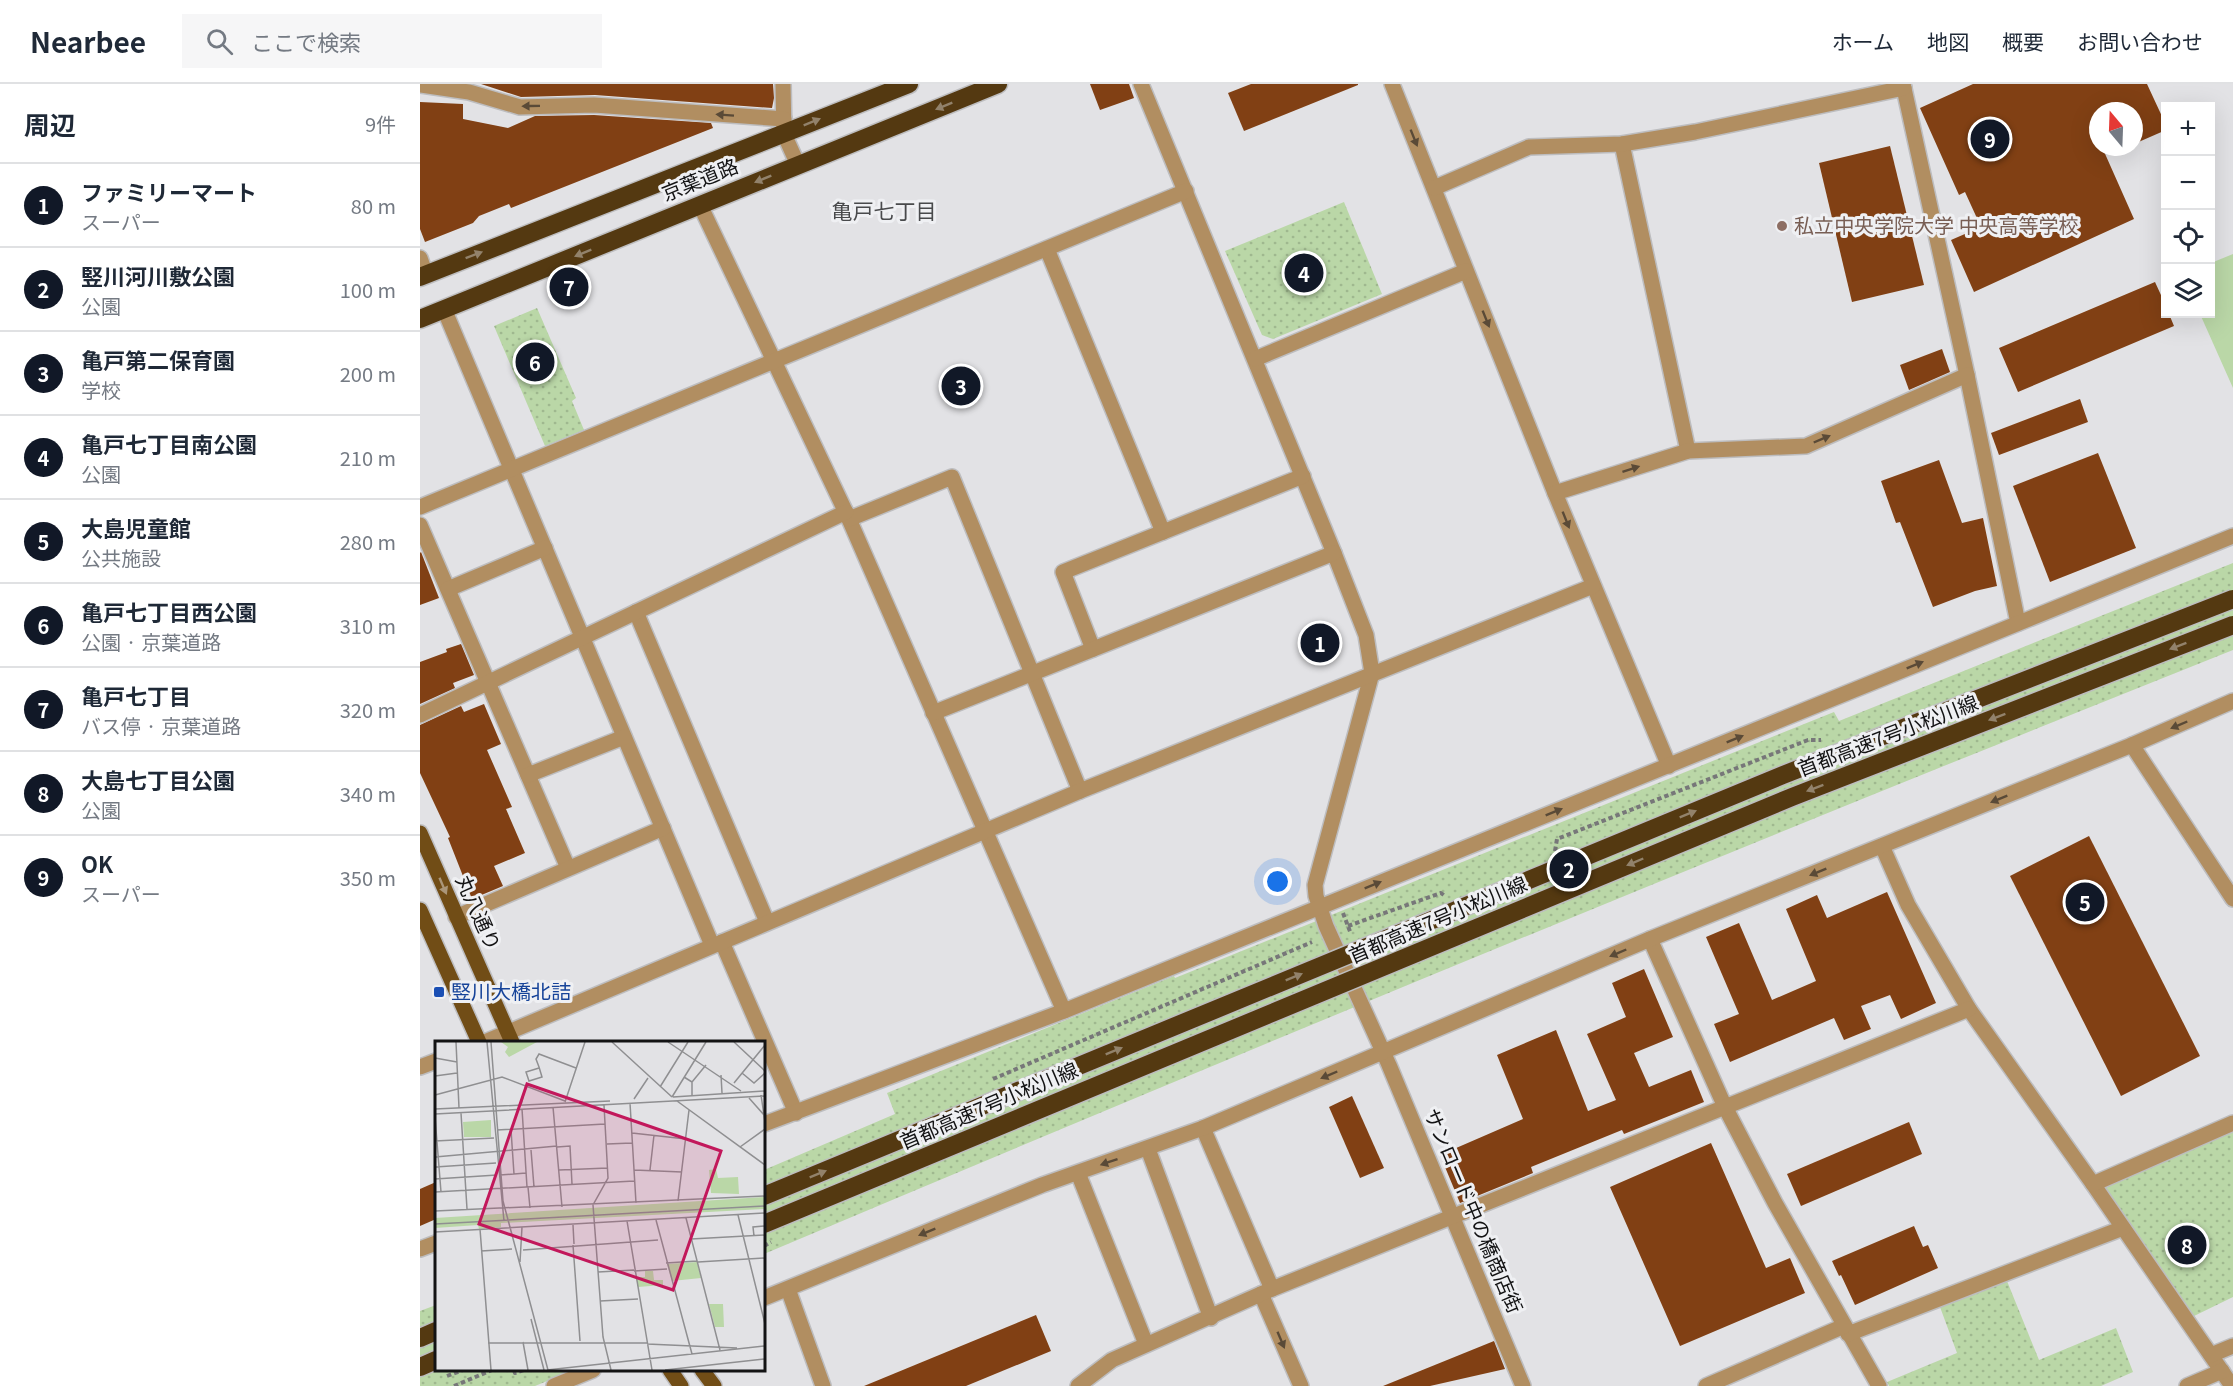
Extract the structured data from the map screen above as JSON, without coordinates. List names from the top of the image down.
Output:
{
  "streets": {
    "highway": ["京葉道路", "首都高速7号小松川線"],
    "main road": ["丸八通り"],
    "street": ["サンロード中の橋商店街"]
  },
  "one_way": ["丸八通り"],
  "districts": ["亀戸七丁目"],
  "places": {
    "other": ["私立中央学院大学 中央高等学校"],
    "transit": ["竪川大橋北詰"]
  },
  "north": "top",
  "page": {
    "header": "Nearbee",
    "search": "ここで検索",
    "nav": [
      "ホーム",
      "地図",
      "概要",
      "お問い合わせ"
    ],
    "heading": ["周辺", "9件"],
    "map_buttons": ["+", "−"],
    "pins": [
      "9",
      "4",
      "7",
      "6",
      "3",
      "1",
      "2",
      "5",
      "8"
    ],
    "list": [
      {
        "mark": "1",
        "name": "ファミリーマート",
        "note": "スーパー",
        "value": "80 m"
      },
      {
        "mark": "2",
        "name": "竪川河川敷公園",
        "note": "公園",
        "value": "100 m"
      },
      {
        "mark": "3",
        "name": "亀戸第二保育園",
        "note": "学校",
        "value": "200 m"
      },
      {
        "mark": "4",
        "name": "亀戸七丁目南公園",
        "note": "公園",
        "value": "210 m"
      },
      {
        "mark": "5",
        "name": "大島児童館",
        "note": "公共施設",
        "value": "280 m"
      },
      {
        "mark": "6",
        "name": "亀戸七丁目西公園",
        "note": "公園 · 京葉道路",
        "value": "310 m"
      },
      {
        "mark": "7",
        "name": "亀戸七丁目",
        "note": "バス停 · 京葉道路",
        "value": "320 m"
      },
      {
        "mark": "8",
        "name": "大島七丁目公園",
        "note": "公園",
        "value": "340 m"
      },
      {
        "mark": "9",
        "name": "OK",
        "note": "スーパー",
        "value": "350 m"
      }
    ]
  }
}
